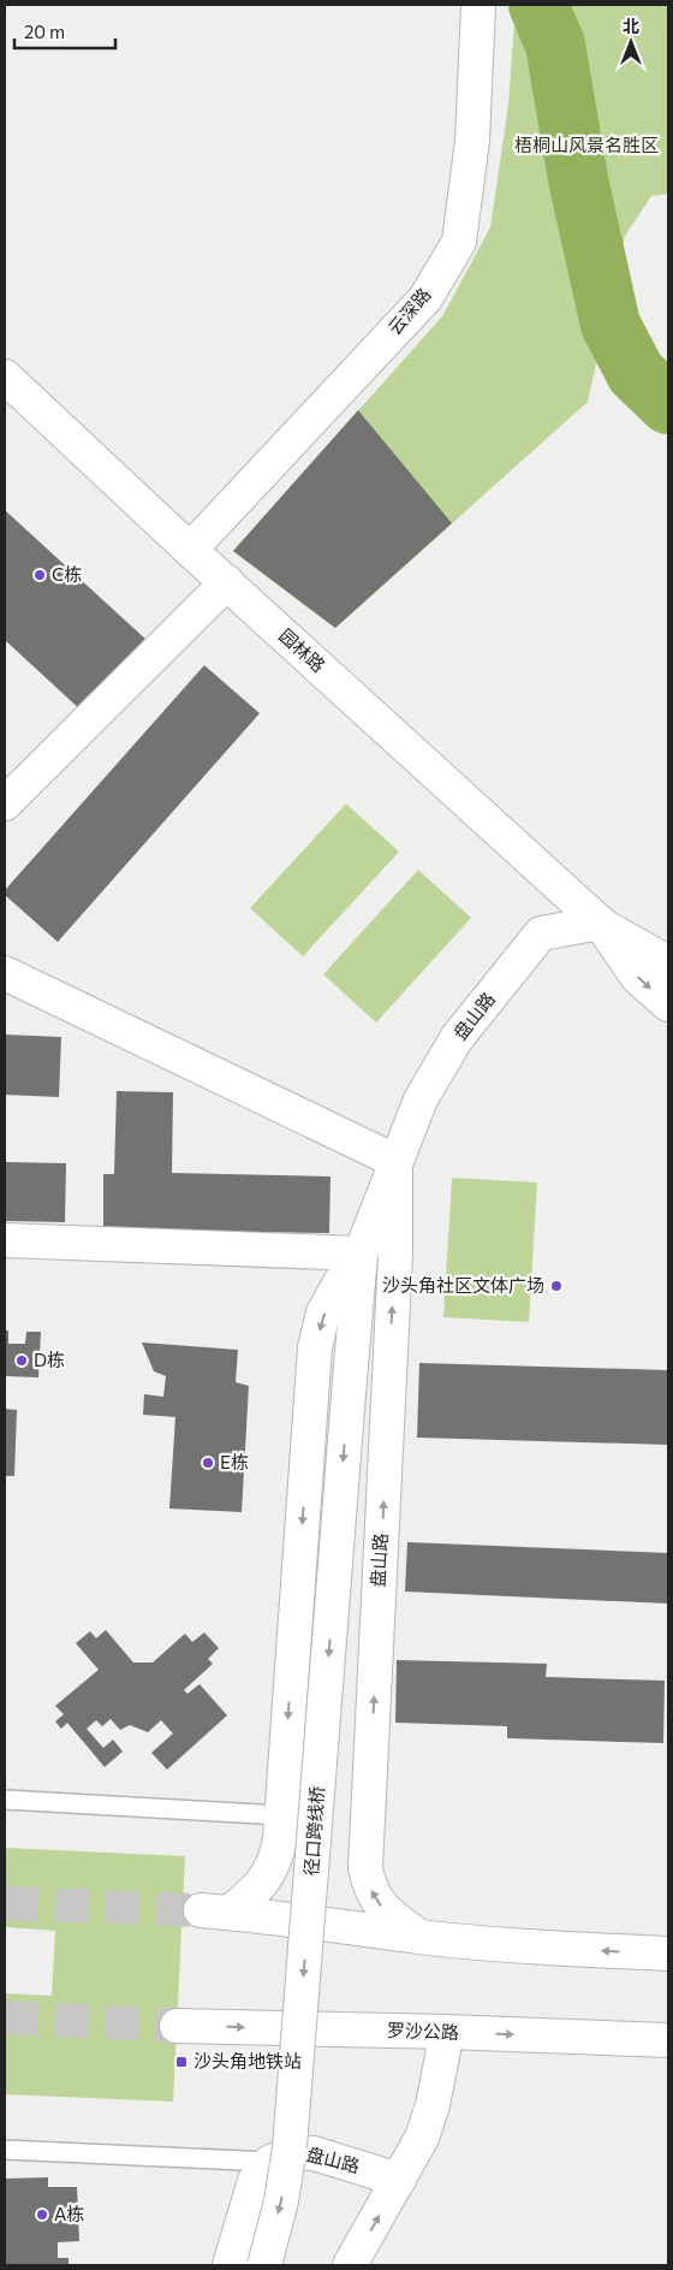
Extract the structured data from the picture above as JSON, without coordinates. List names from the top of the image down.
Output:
{
  "streets": {
    "main road": [
      "云深路",
      "园林路",
      "盘山路",
      "径口跨线桥",
      "罗沙公路"
    ]
  },
  "crossings": [
    ["云深路", "园林路"],
    ["园林路", "盘山路"],
    ["盘山路", "径口跨线桥"]
  ],
  "parks": ["梧桐山风景名胜区"],
  "places": {
    "other": [
      "C栋",
      "沙头角社区文体广场",
      "D栋",
      "E栋",
      "A栋"
    ],
    "transit": ["沙头角地铁站"]
  },
  "scale_bar": "20 m",
  "north": "top"
}
